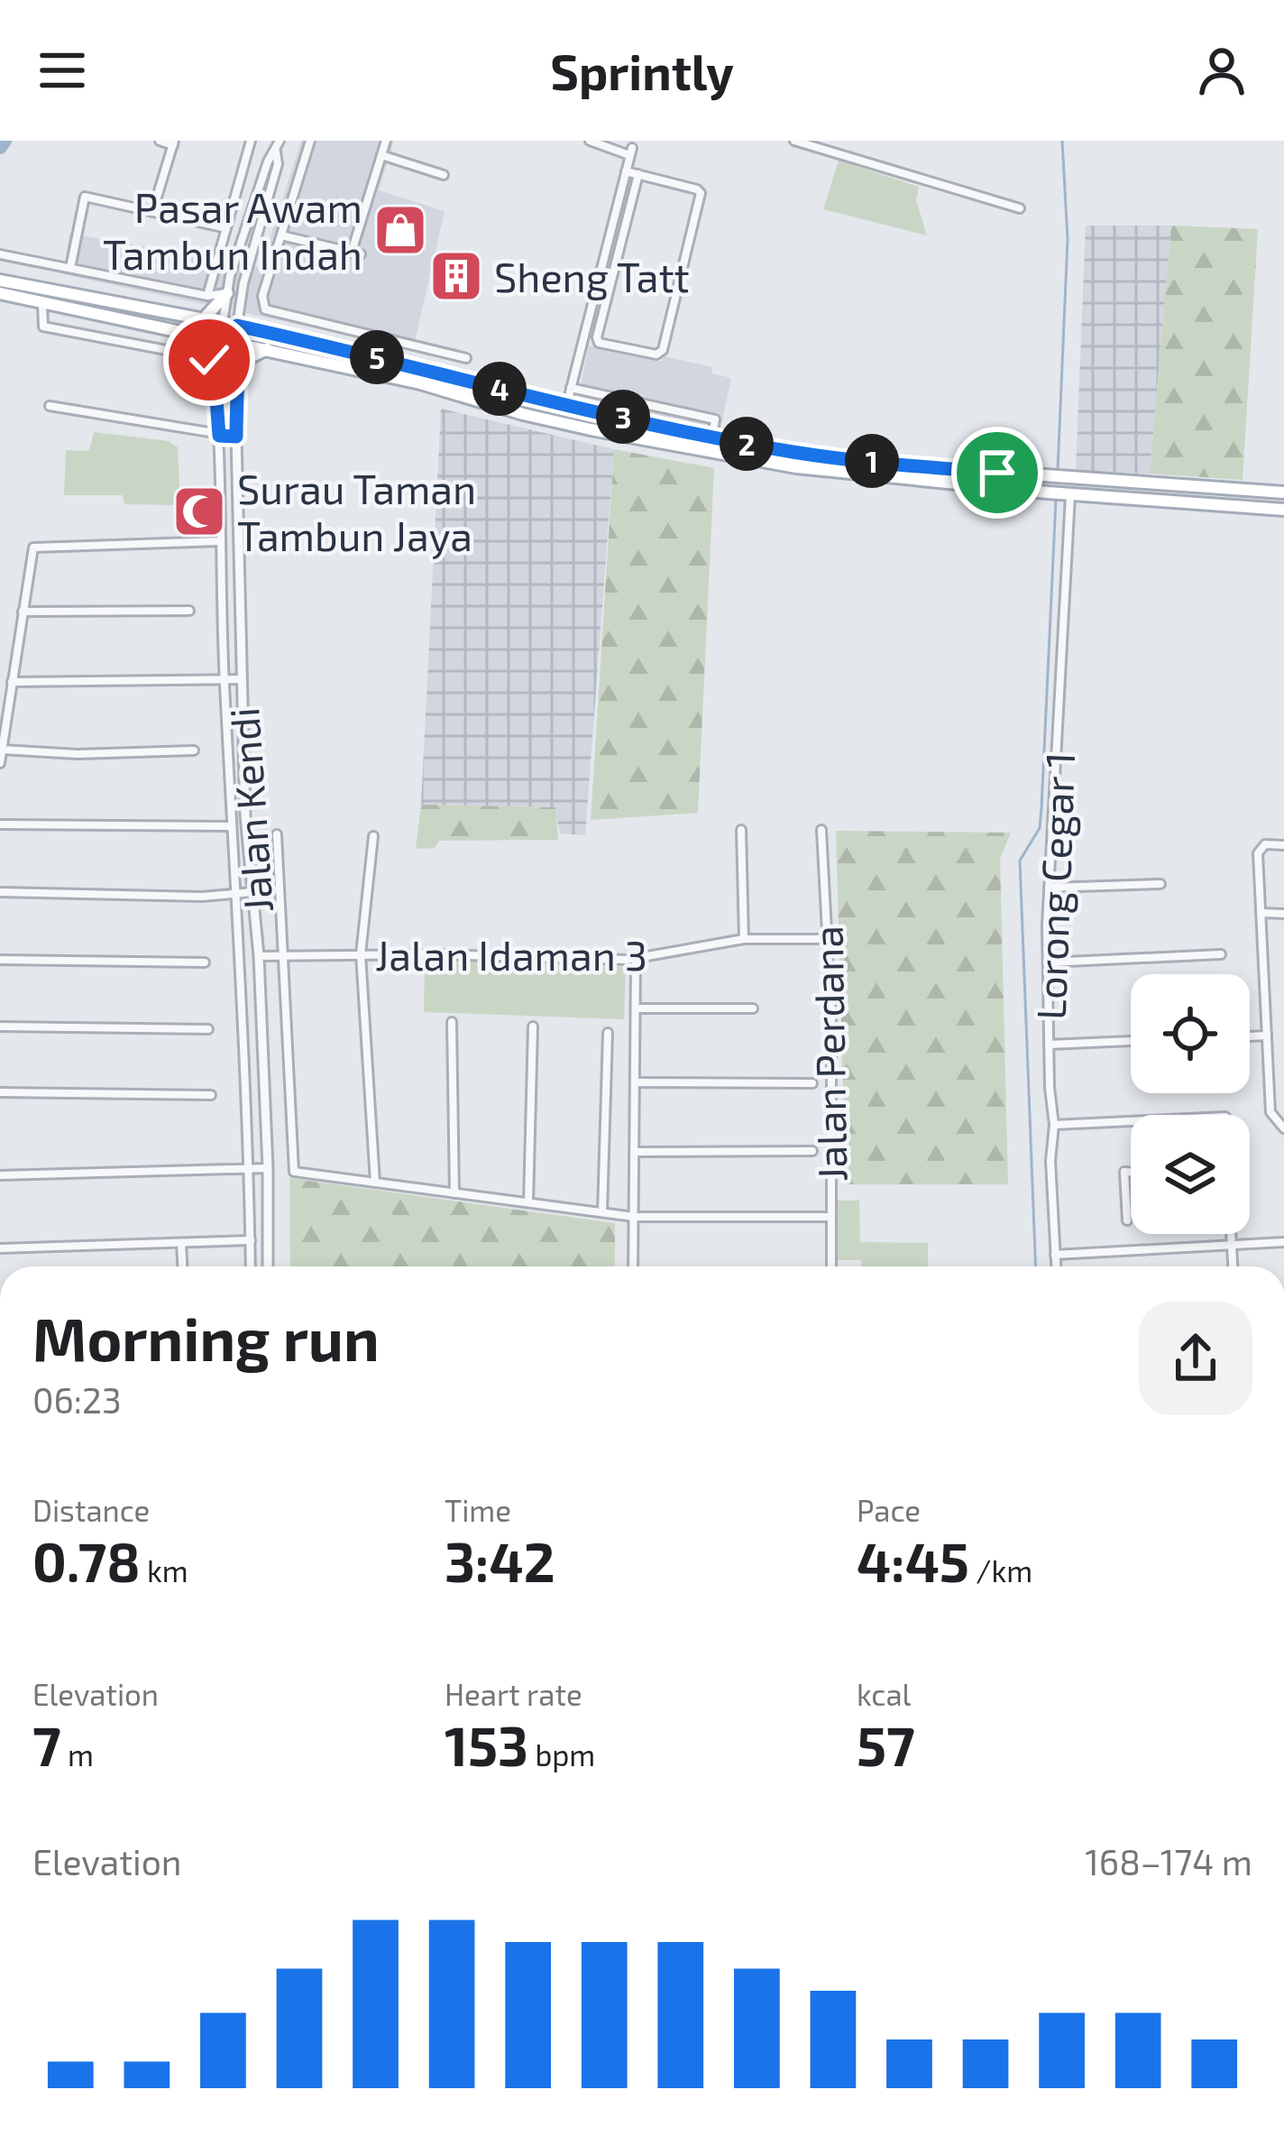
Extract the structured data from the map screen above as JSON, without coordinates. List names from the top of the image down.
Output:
{
  "streets": {
    "street": [
      "Jalan Kendi",
      "Lorong Cegar 1",
      "Jalan Idaman 3",
      "Jalan Perdana"
    ]
  },
  "crossings": [
    ["Jalan Kendi", "Jalan Idaman 3"],
    ["Jalan Idaman 3", "Jalan Perdana"]
  ],
  "places": {
    "shop": ["Pasar Awam Tambun Indah"],
    "building": ["Sheng Tatt"],
    "mosque": ["Surau Taman Tambun Jaya"]
  },
  "page": {
    "header": "Sprintly",
    "pins": [
      "5",
      "4",
      "3",
      "2",
      "1"
    ],
    "heading": ["Morning run", "06:23"],
    "stats": [
      ["Distance", "0.78 km"],
      ["Time", "3:42"],
      ["Pace", "4:45 /km"],
      ["Elevation", "7 m"],
      ["Heart rate", "153 bpm"],
      ["kcal", "57"]
    ],
    "chart": ["Elevation", "168–174 m"]
  }
}
